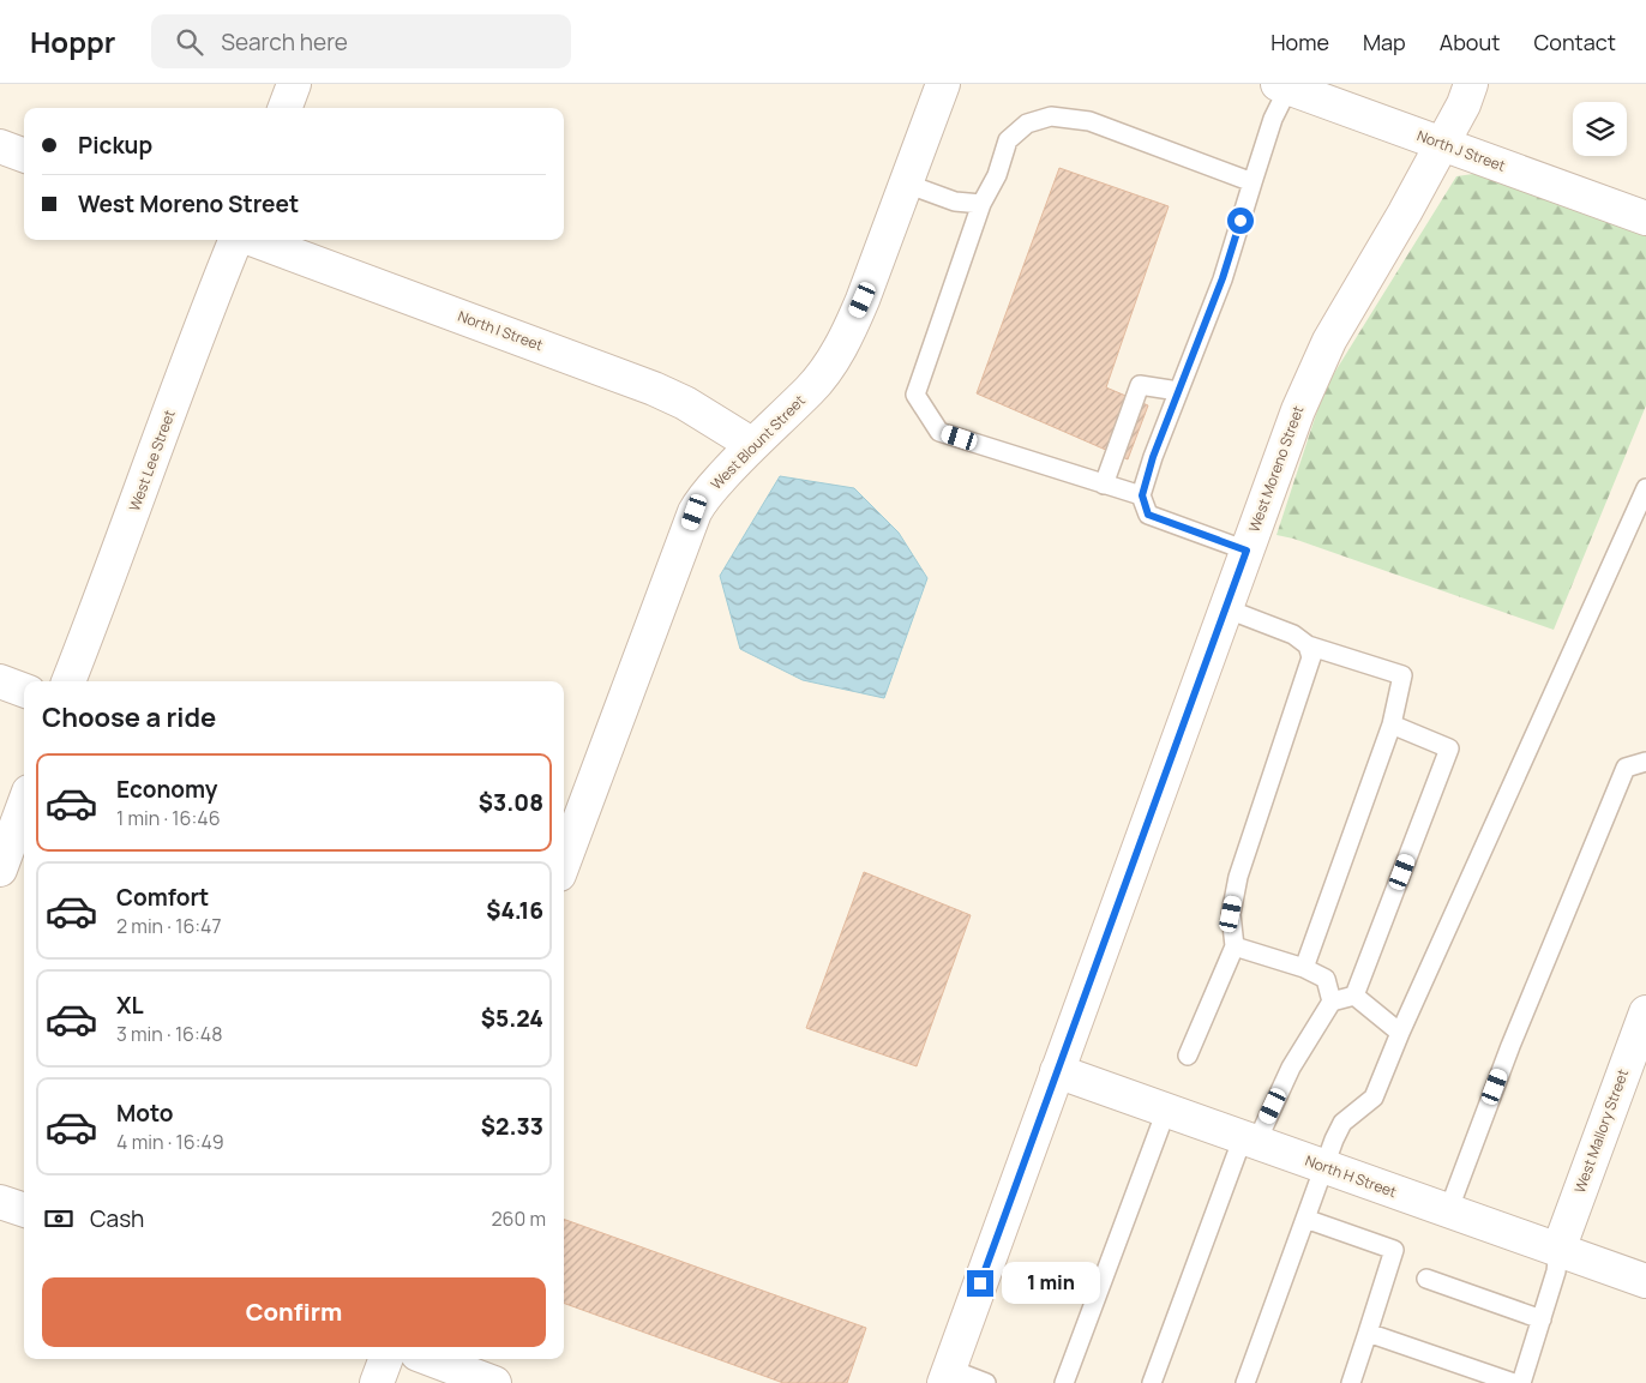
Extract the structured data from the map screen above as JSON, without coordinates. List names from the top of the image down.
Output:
{
  "streets": {
    "street": [
      "North J Street",
      "North I Street",
      "West Blount Street",
      "West Lee Street",
      "West Moreno Street",
      "West Mallory Street",
      "North H Street"
    ]
  },
  "crossings": [
    ["North J Street", "West Moreno Street"],
    ["North I Street", "West Blount Street"],
    ["West Moreno Street", "North H Street"],
    ["West Mallory Street", "North H Street"]
  ],
  "page": {
    "header": "Hoppr",
    "search": "Search here",
    "nav": [
      "Home",
      "Map",
      "About",
      "Contact"
    ],
    "banner": ["Pickup", "West Moreno Street"],
    "heading": "Choose a ride",
    "list": [
      {
        "name": "Economy",
        "note": "1 min · 16:46",
        "value": "$3.08"
      },
      {
        "name": "Comfort",
        "note": "2 min · 16:47",
        "value": "$4.16"
      },
      {
        "name": "XL",
        "note": "3 min · 16:48",
        "value": "$5.24"
      },
      {
        "name": "Moto",
        "note": "4 min · 16:49",
        "value": "$2.33"
      }
    ],
    "pay": ["Cash", "260 m"],
    "bubble": "1 min",
    "buttons": "Confirm"
  }
}
